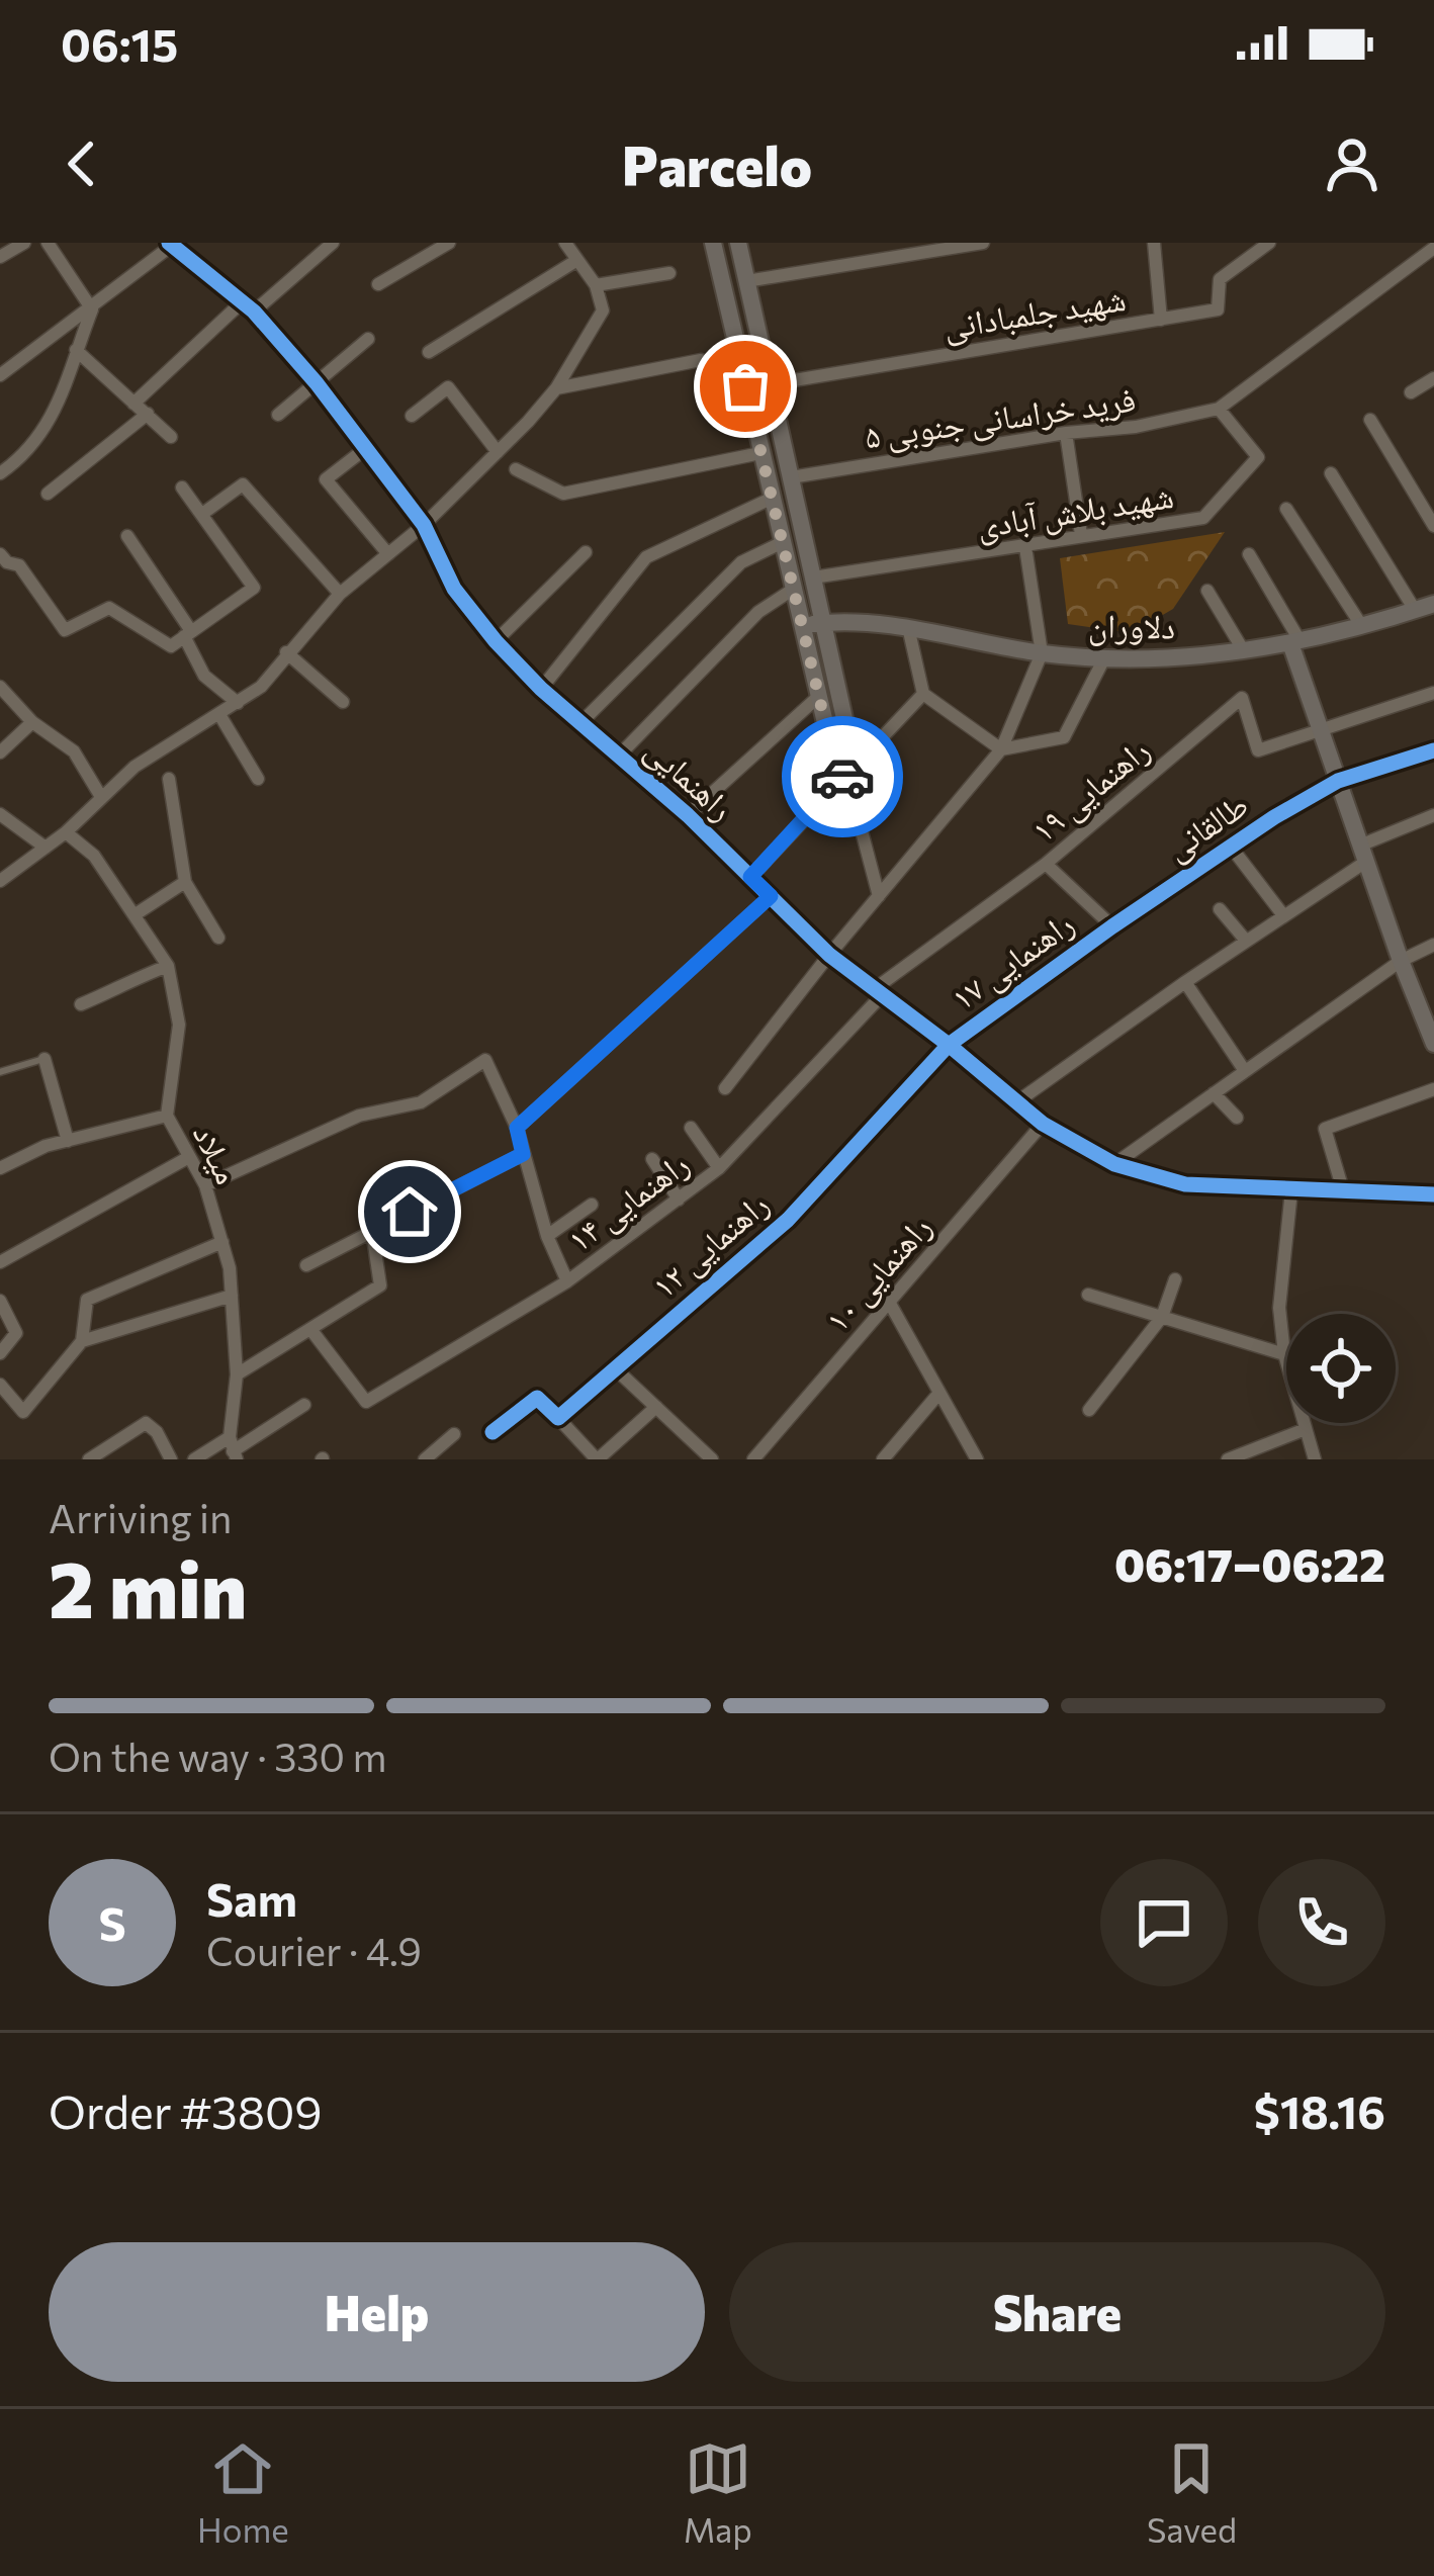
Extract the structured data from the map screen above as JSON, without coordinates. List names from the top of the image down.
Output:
{
  "streets": {
    "street": [
      "شهید جلمبادانی",
      "فرید خراسانی جنوبی ۵",
      "شهید بلاش آبادی",
      "دلاوران",
      "راهنمایی",
      "راهنمایی ۱۹",
      "طالقانی",
      "راهنمایی ۱۷",
      "میلاد",
      "راهنمایی ۱۴",
      "راهنمایی ۱۲",
      "راهنمایی ۱۰"
    ]
  },
  "crossings": [
    ["فرید خراسانی جنوبی ۵", "شهید بلاش آبادی"],
    ["راهنمایی", "راهنمایی ۱۹"],
    ["راهنمایی", "راهنمایی ۱۷"],
    ["راهنمایی", "راهنمایی ۱۴"],
    ["راهنمایی", "راهنمایی ۱۲"],
    ["راهنمایی", "راهنمایی ۱۰"],
    ["راهنمایی ۱۹", "راهنمایی ۱۴"],
    ["طالقانی", "راهنمایی ۱۷"],
    ["راهنمایی ۱۷", "راهنمایی ۱۲"]
  ],
  "page": {
    "status": "06:15",
    "header": "Parcelo",
    "heading": ["2 min", "Arriving in", "06:17–06:22"],
    "panel": [
      "Sam",
      "Courier · 4.9",
      "Order #3809",
      "$18.16"
    ],
    "bar": "On the way · 330 m",
    "round": "S",
    "buttons": ["Help", "Share"],
    "tabs": ["Home", "Map", "Saved"]
  }
}
